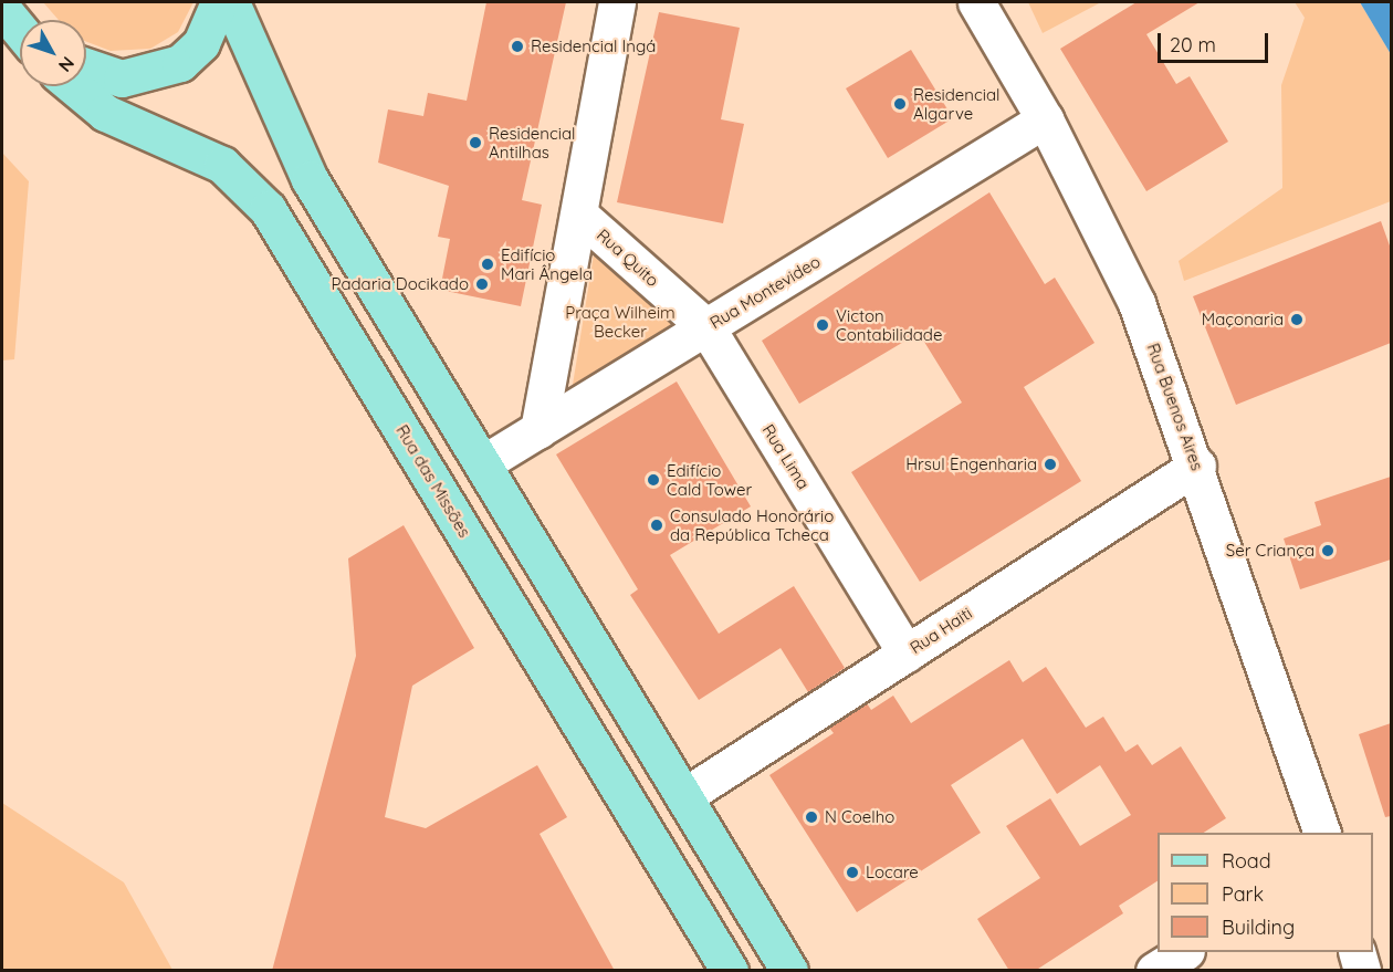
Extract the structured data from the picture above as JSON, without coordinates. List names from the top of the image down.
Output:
{
  "streets": {
    "main road": ["Rua das Missões"],
    "street": [
      "Rua Quito",
      "Rua Montevideo",
      "Rua Buenos Aires",
      "Rua Lima",
      "Rua Haiti"
    ]
  },
  "crossings": [
    ["Rua Quito", "Rua Montevideo"],
    ["Rua Quito", "Rua Lima"],
    ["Rua Montevideo", "Rua Buenos Aires"],
    ["Rua Montevideo", "Rua Lima"],
    ["Rua Buenos Aires", "Rua Haiti"],
    ["Rua Lima", "Rua Haiti"]
  ],
  "parks": ["Praça Wilheim Becker"],
  "places": [
    "Residencial Ingá",
    "Residencial Algarve",
    "Residencial Antilhas",
    "Edifício Mari Ângela",
    "Padaria Docikado",
    "Maçonaria",
    "Victon Contabilidade",
    "Hrsul Engenharia",
    "Edifício Cald Tower",
    "Consulado Honorário da República Tcheca",
    "Ser Criança",
    "N Coelho",
    "Locare"
  ],
  "legend": ["Road", "Park", "Building"],
  "scale_bar": "20 m",
  "north": "bottom right"
}
